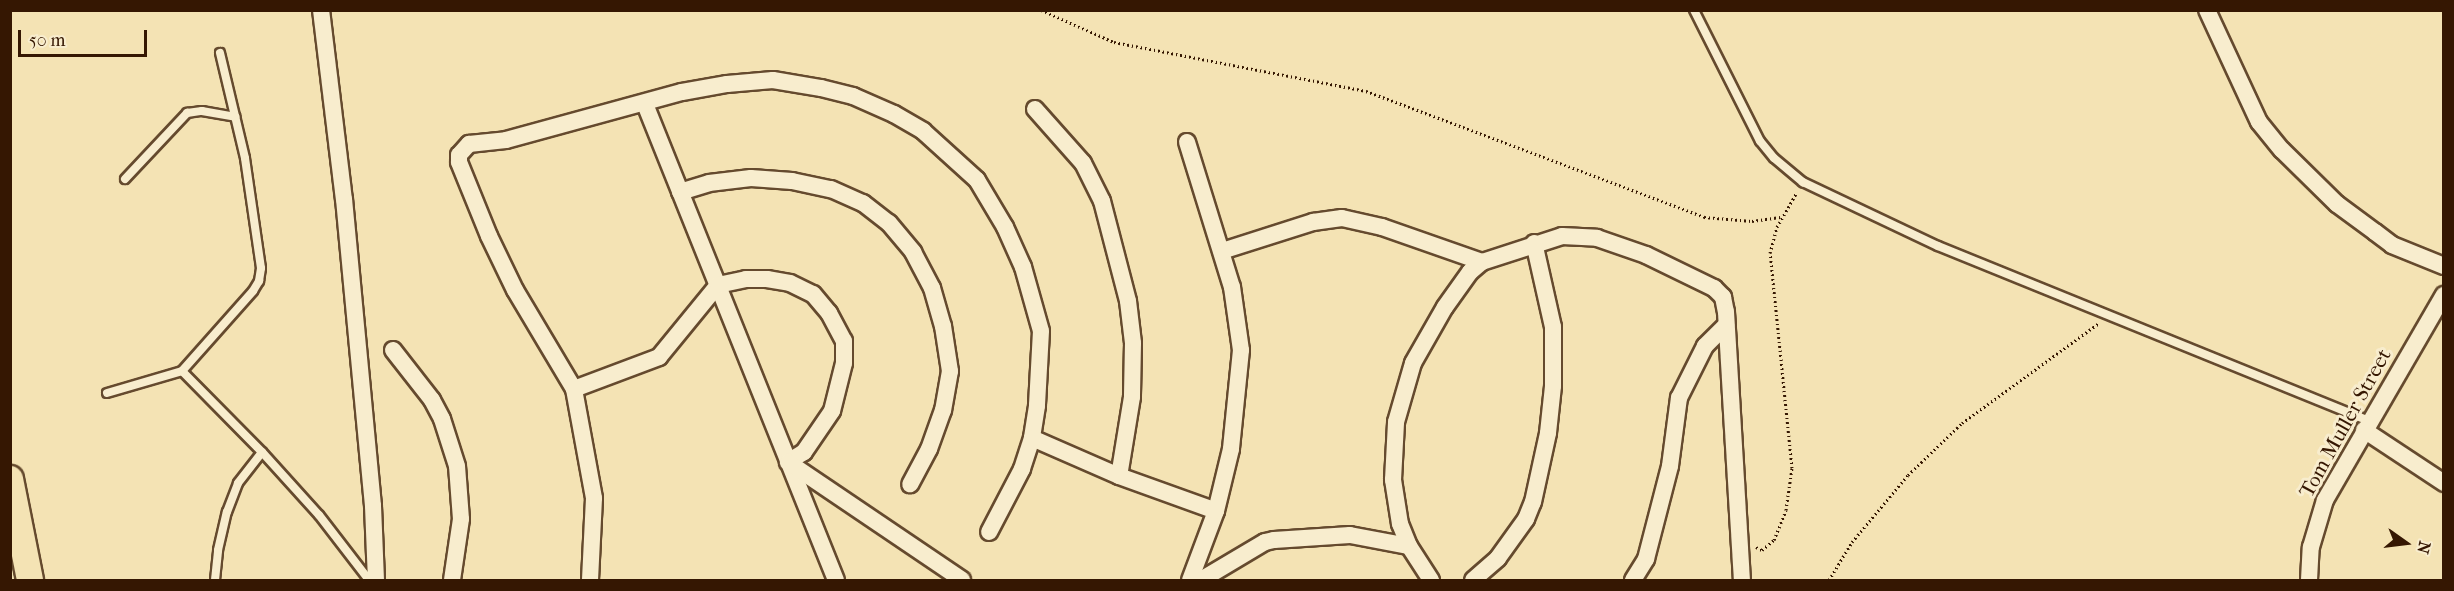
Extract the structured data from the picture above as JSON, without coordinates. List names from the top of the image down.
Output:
{
  "streets": {
    "street": ["Tom Muller Street"]
  },
  "scale_bar": "50 m",
  "north": "right"
}
